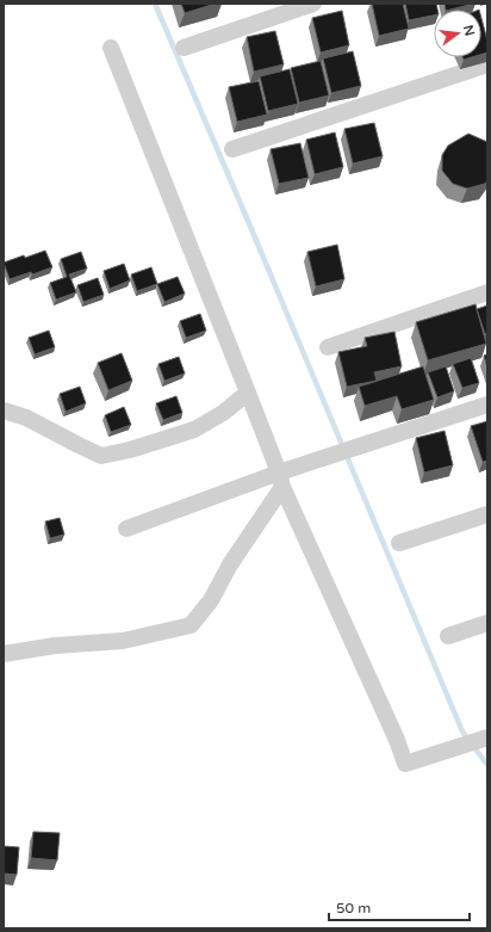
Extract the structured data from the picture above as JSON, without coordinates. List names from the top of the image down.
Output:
{
  "scale_bar": "50 m",
  "north": "right"
}
